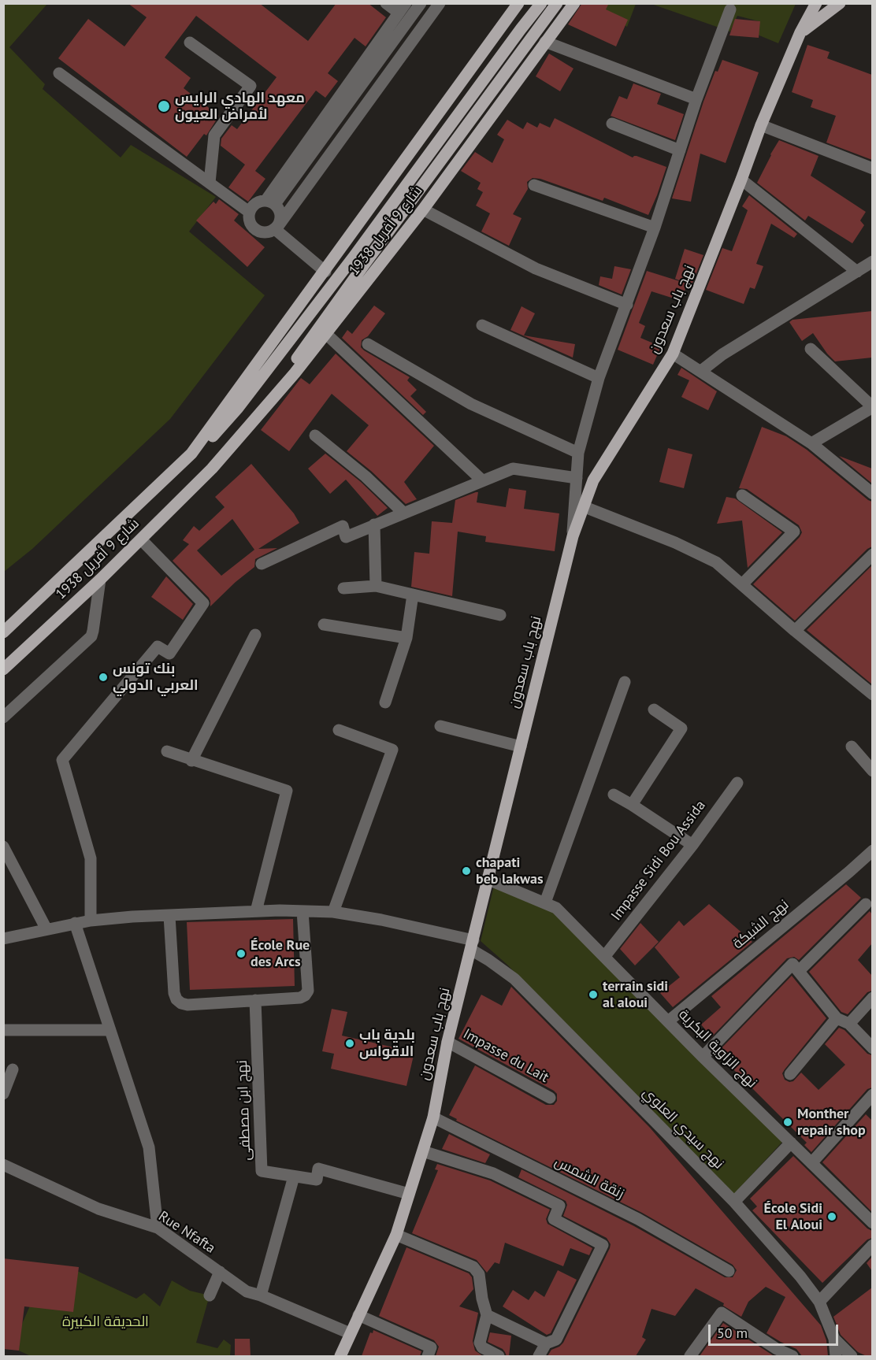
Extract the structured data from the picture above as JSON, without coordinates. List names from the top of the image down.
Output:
{
  "streets": {
    "main road": ["شارع 9 أفريل 1938", "نهج باب سعدون"],
    "street": [
      "Impasse Sidi Bou Assida",
      "نهج الشبكة",
      "نهج الزاوية البكرية",
      "Impasse du Lait",
      "نهج ابن مصطفى",
      "نهج سيدي العلوي",
      "زنقة الشمس",
      "Rue Nfafta"
    ]
  },
  "crossings": [
    ["نهج باب سعدون", "نهج الزاوية البكرية"],
    ["نهج باب سعدون", "Impasse du Lait"],
    ["نهج باب سعدون", "نهج ابن مصطفى"],
    ["نهج باب سعدون", "نهج سيدي العلوي"],
    ["نهج باب سعدون", "زنقة الشمس"],
    ["نهج باب سعدون", "Rue Nfafta"],
    ["Impasse Sidi Bou Assida", "نهج الزاوية البكرية"],
    ["نهج الشبكة", "نهج الزاوية البكرية"]
  ],
  "parks": ["الحديقة الكبيرة"],
  "places": [
    "معهد الهادي الرايس لأمراض العيون",
    "بنك تونس العربي الدولي",
    "chapati beb lakwas",
    "École Rue des Arcs",
    "terrain sidi al aloui",
    "بلدية باب الاقواس",
    "Monther repair shop",
    "École Sidi El Aloui"
  ],
  "scale_bar": "50 m"
}
